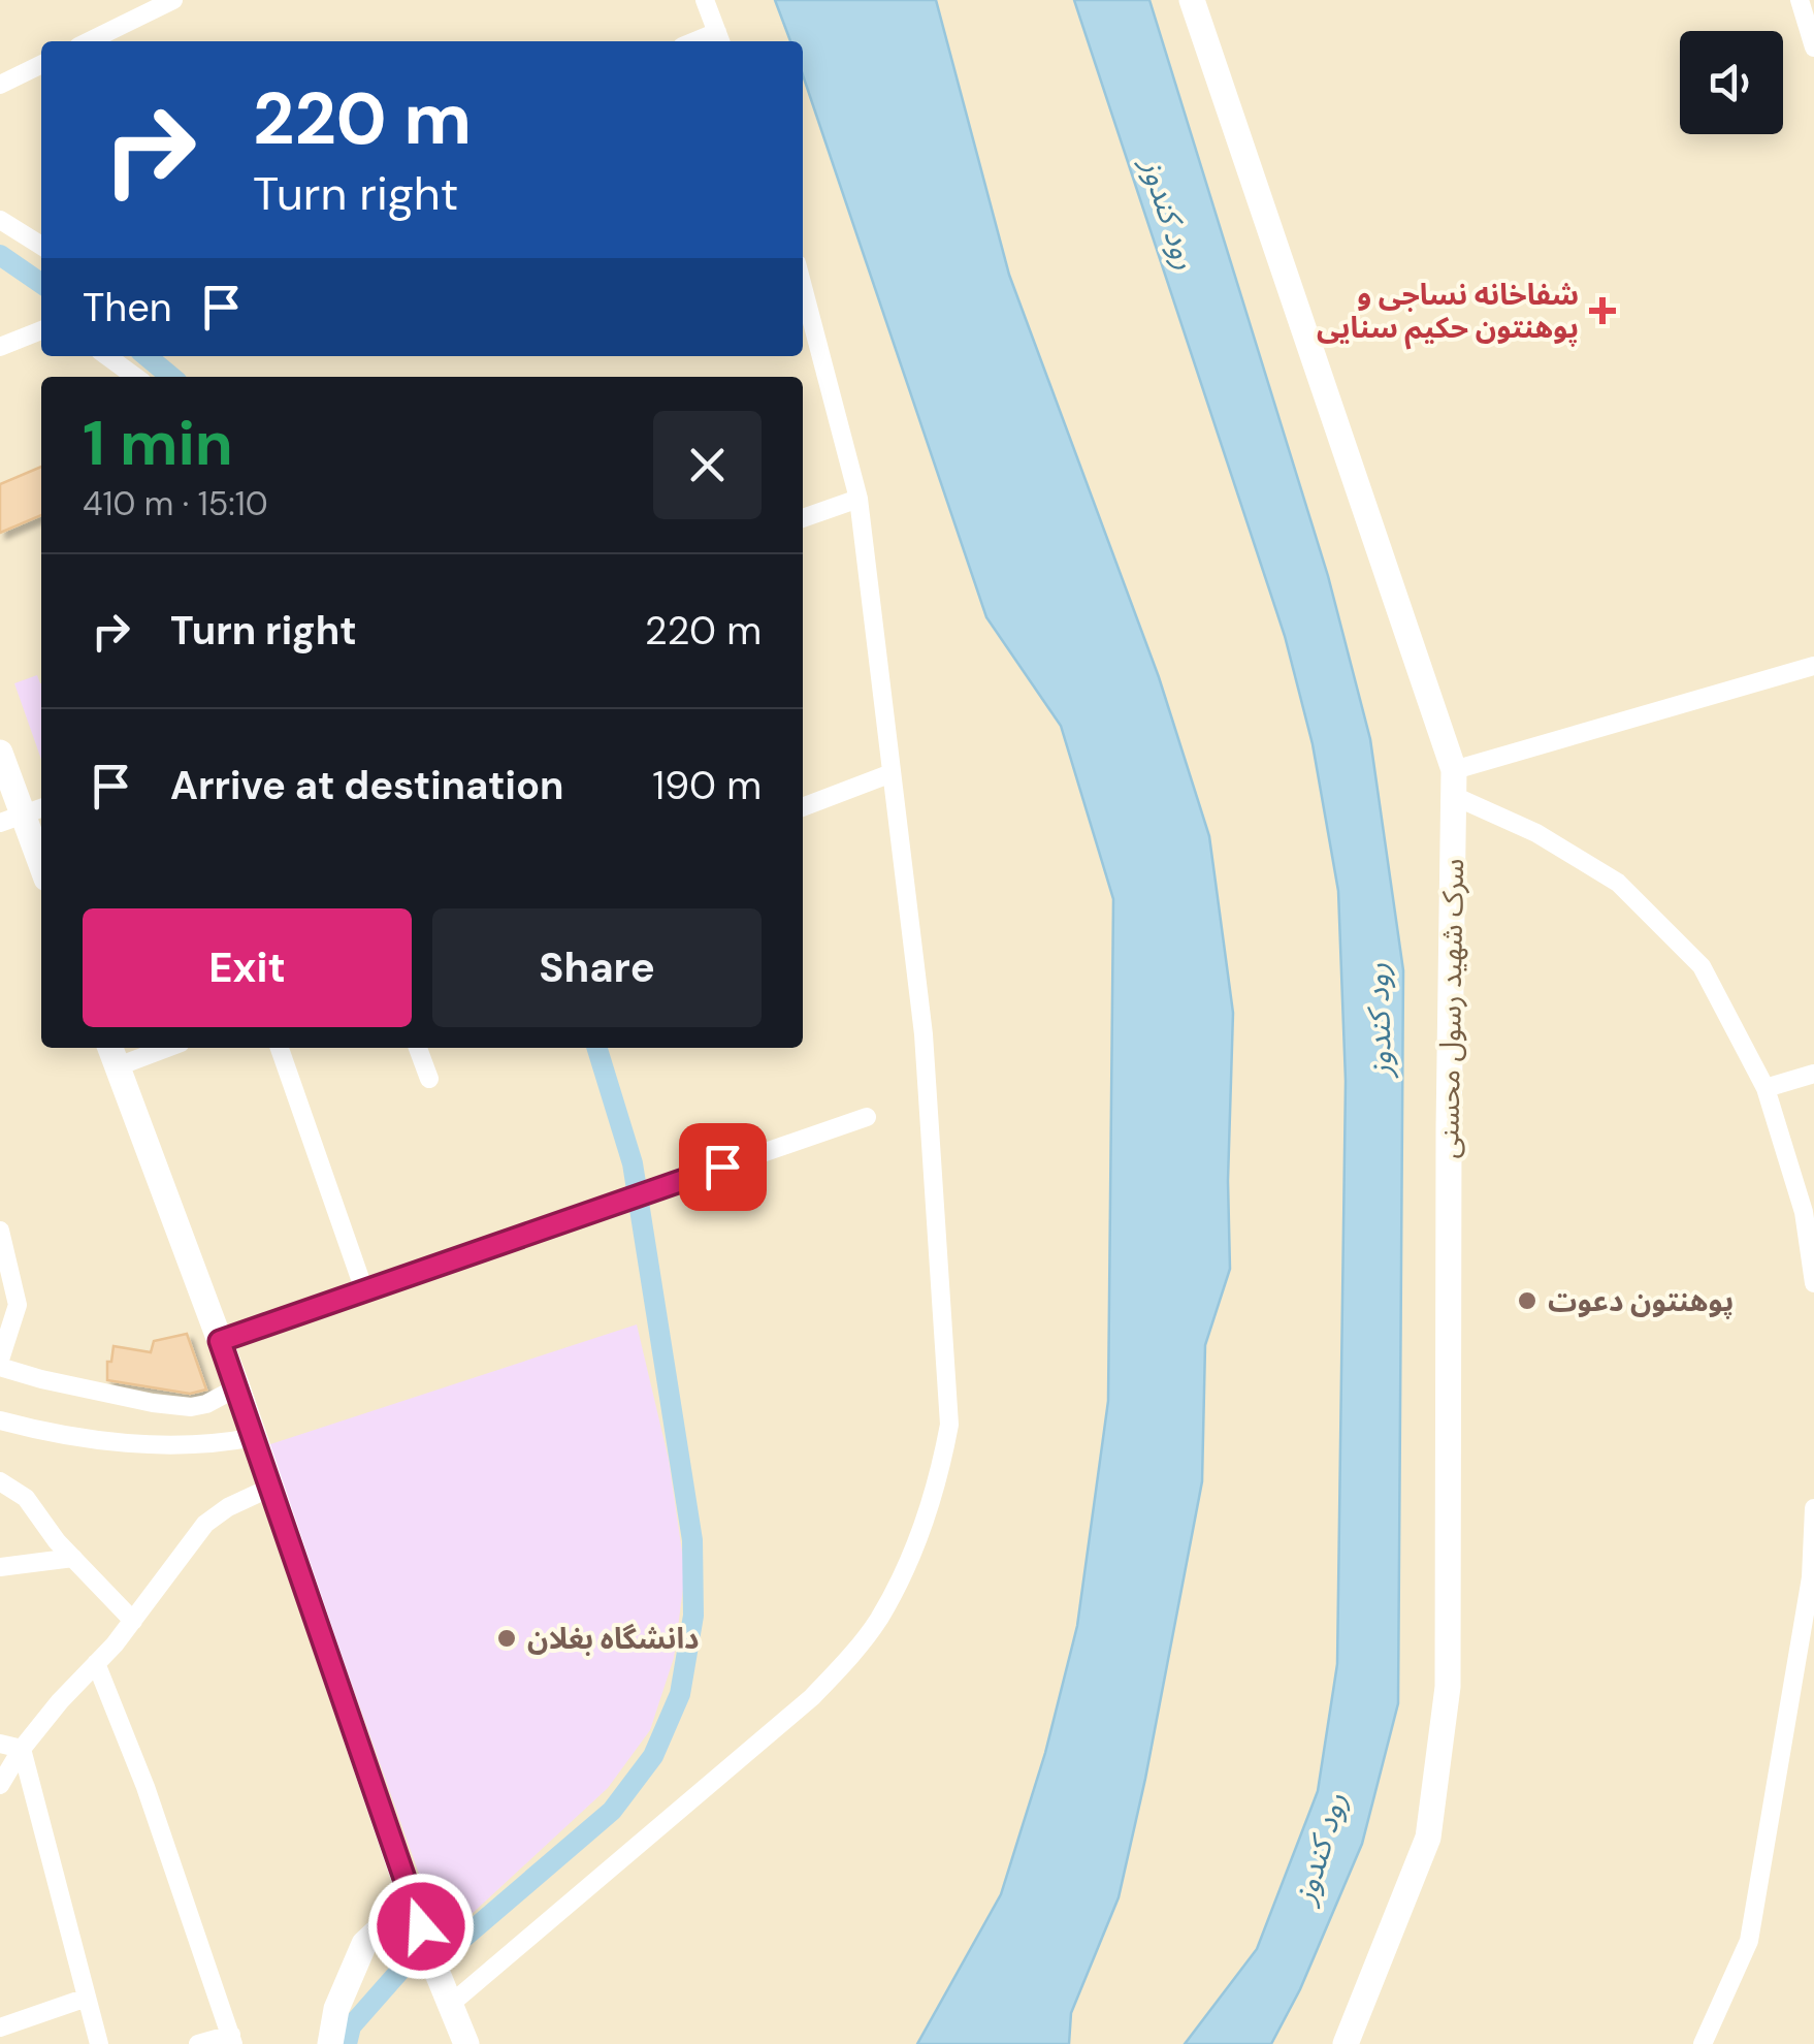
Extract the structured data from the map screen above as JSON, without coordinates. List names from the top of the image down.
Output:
{
  "streets": {
    "street": ["سرک شهید رسول محسنی"]
  },
  "water": ["رود کندوز"],
  "places": {
    "health": ["شفاخانه نساجی و پوهنتون حکیم سنایی"],
    "other": ["پوهنتون دعوت", "دانشگاه بغلان"]
  },
  "page": {
    "turn": ["220 m", "Turn right"],
    "then": "Then",
    "heading": ["1 min", "410 m · 15:10"],
    "list": [
      {
        "name": "Turn right",
        "value": "220 m"
      },
      {
        "name": "Arrive at destination",
        "value": "190 m"
      }
    ],
    "buttons": ["Exit", "Share"]
  }
}
